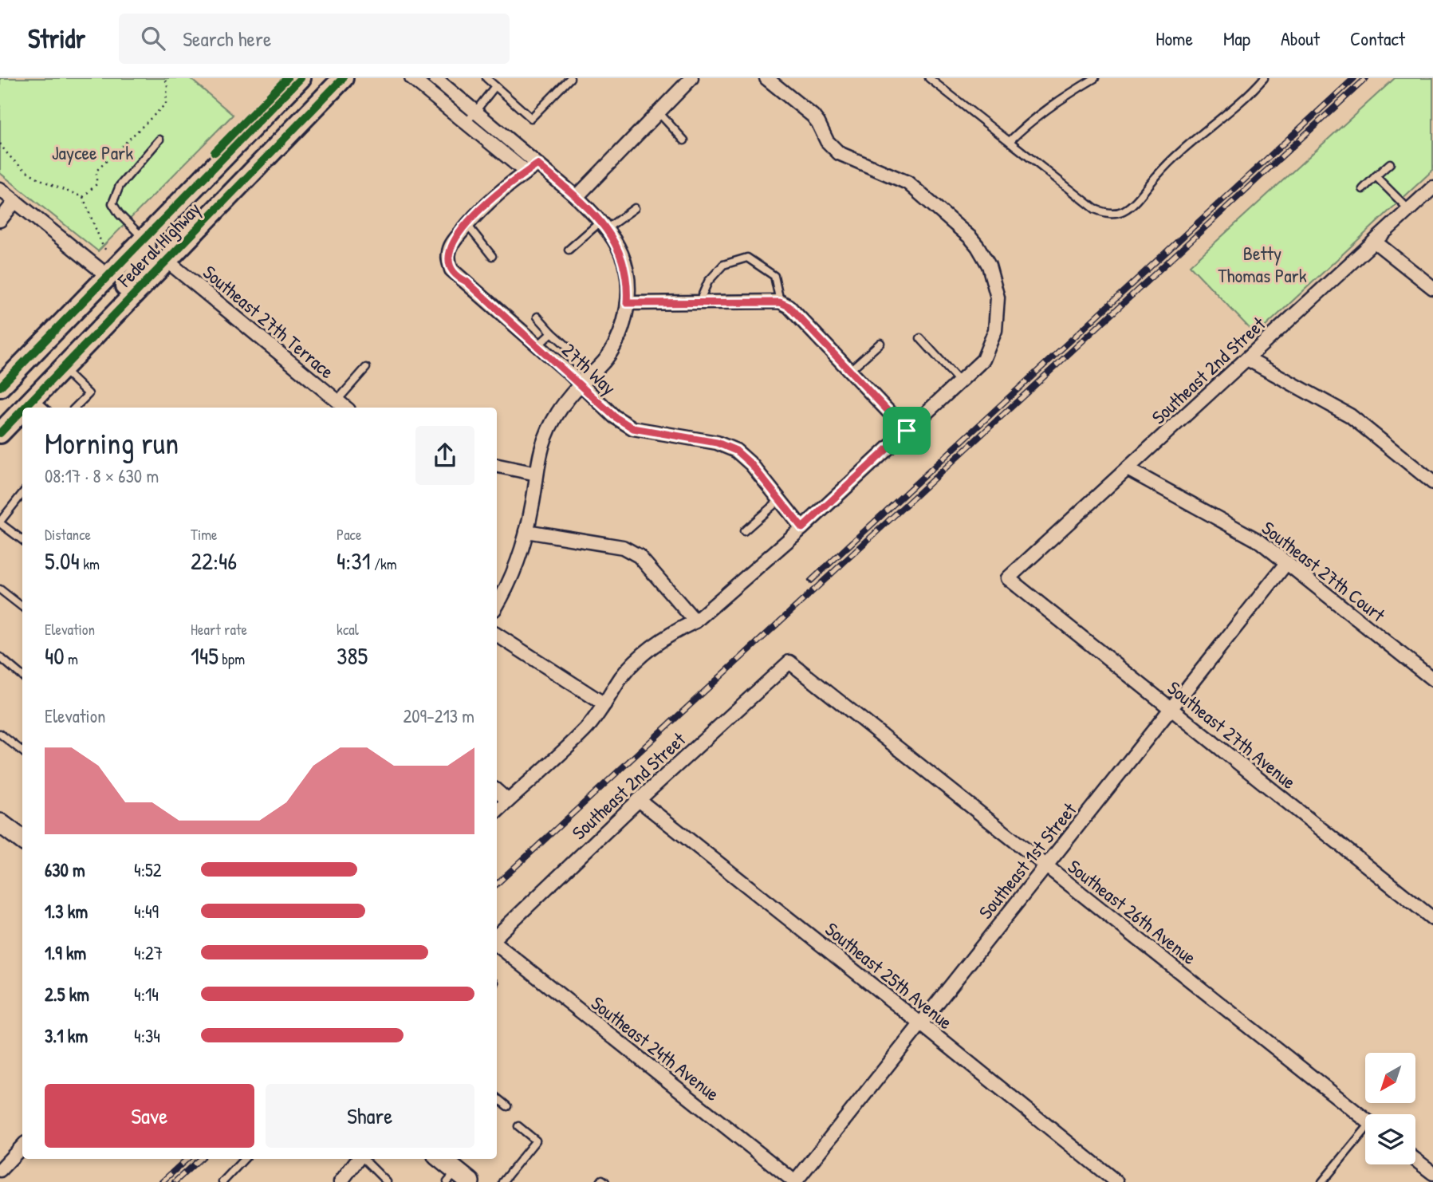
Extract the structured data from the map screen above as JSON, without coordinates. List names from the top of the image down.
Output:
{
  "streets": {
    "main road": ["Federal Highway"],
    "street": [
      "Southeast 27th Terrace",
      "27th Way",
      "Southeast 2nd Street",
      "Southeast 27th Court",
      "Southeast 27th Avenue",
      "Southeast 1st Street",
      "Southeast 26th Avenue",
      "Southeast 25th Avenue",
      "Southeast 24th Avenue"
    ]
  },
  "crossings": [
    ["Federal Highway", "Southeast 27th Terrace"],
    ["Southeast 2nd Street", "Southeast 27th Court"],
    ["Southeast 2nd Street", "Southeast 27th Avenue"],
    ["Southeast 2nd Street", "Southeast 26th Avenue"],
    ["Southeast 2nd Street", "Southeast 25th Avenue"],
    ["Southeast 27th Court", "Southeast 1st Street"],
    ["Southeast 27th Avenue", "Southeast 1st Street"],
    ["Southeast 1st Street", "Southeast 26th Avenue"],
    ["Southeast 1st Street", "Southeast 25th Avenue"],
    ["Southeast 1st Street", "Southeast 24th Avenue"]
  ],
  "parks": ["Jaycee Park", "Betty Thomas Park"],
  "north": "bottom left",
  "page": {
    "header": "Stridr",
    "search": "Search here",
    "nav": [
      "Home",
      "Map",
      "About",
      "Contact"
    ],
    "heading": ["Morning run", "08:17 · 8 × 630 m"],
    "stats": [
      ["Distance", "5.04 km"],
      ["Time", "22:46"],
      ["Pace", "4:31 /km"],
      ["Elevation", "40 m"],
      ["Heart rate", "145 bpm"],
      ["kcal", "385"]
    ],
    "chart": ["Elevation", "209–213 m"],
    "list": [
      {
        "name": "630 m",
        "note": "4:52"
      },
      {
        "name": "1.3 km",
        "note": "4:49"
      },
      {
        "name": "1.9 km",
        "note": "4:27"
      },
      {
        "name": "2.5 km",
        "note": "4:14"
      },
      {
        "name": "3.1 km",
        "note": "4:34"
      }
    ],
    "buttons": ["Save", "Share"]
  }
}
